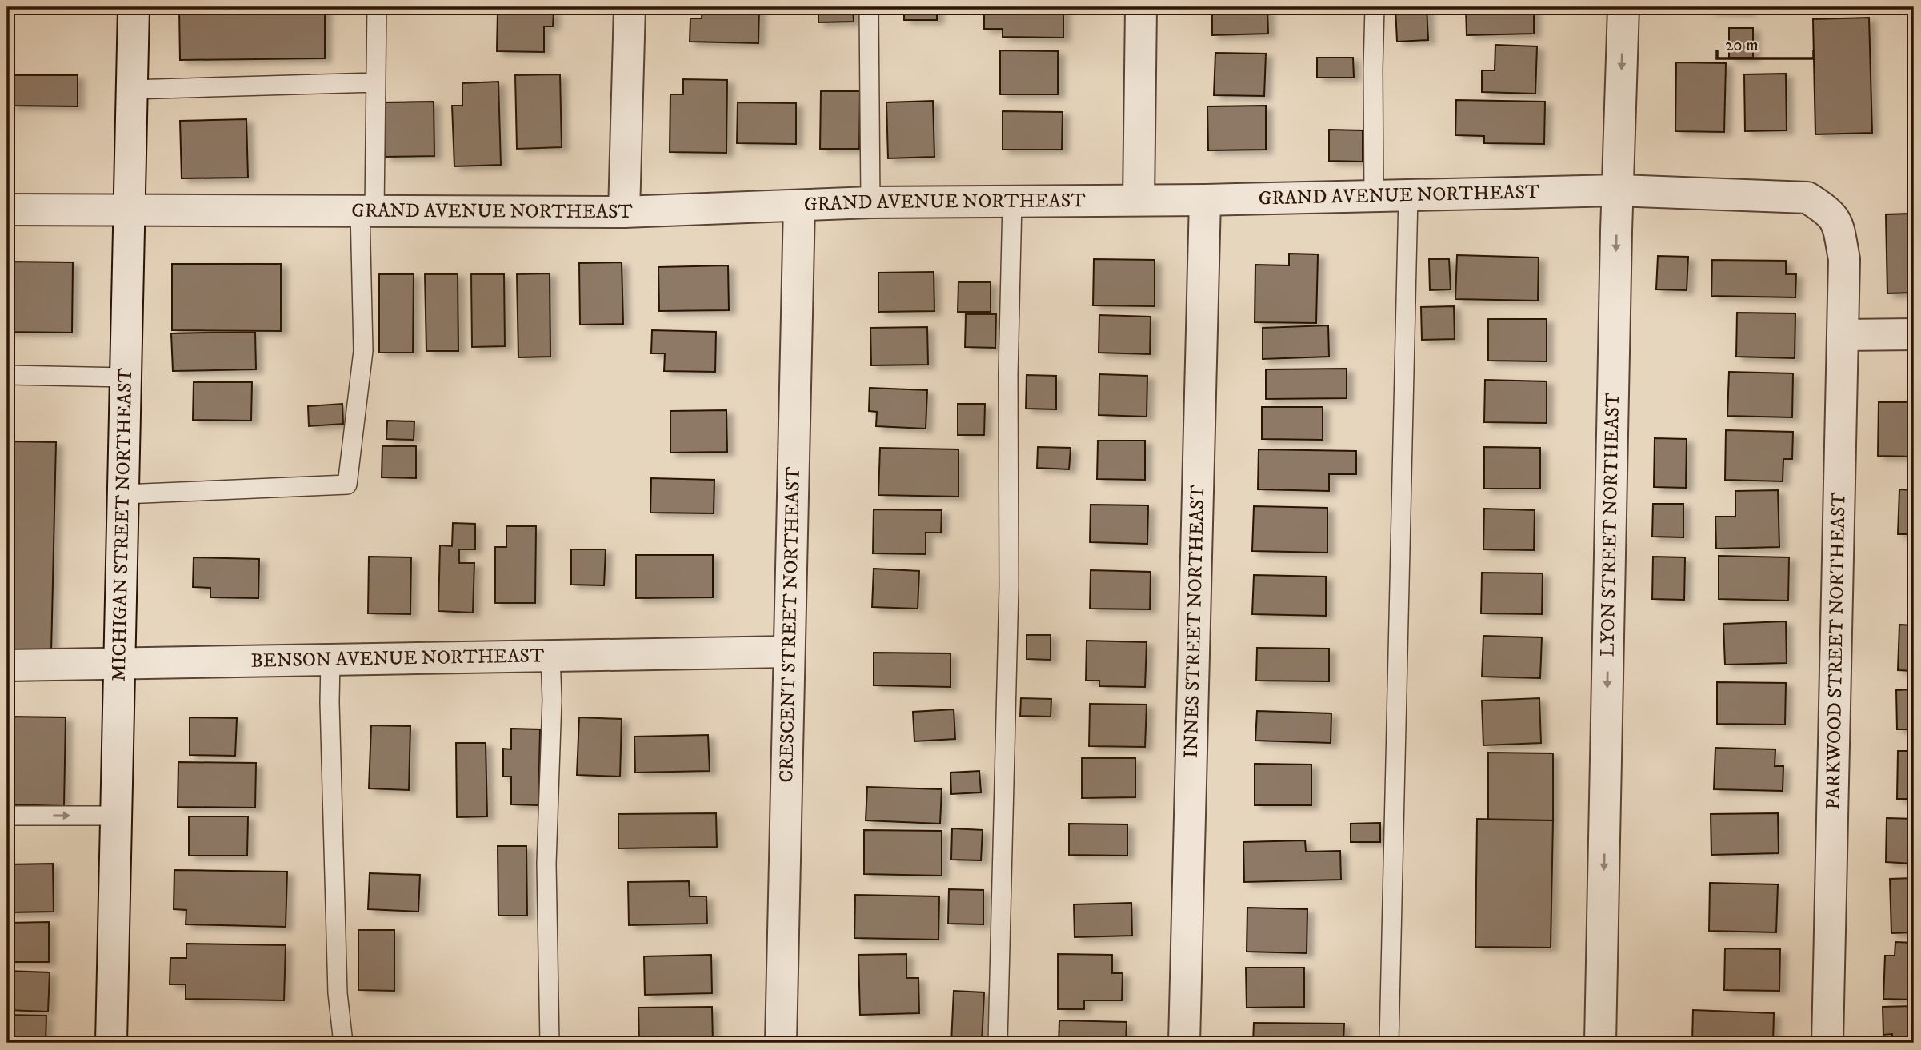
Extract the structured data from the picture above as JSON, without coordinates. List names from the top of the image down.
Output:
{
  "streets": {
    "street": [
      "GRAND AVENUE NORTHEAST",
      "MICHIGAN STREET NORTHEAST",
      "LYON STREET NORTHEAST",
      "INNES STREET NORTHEAST",
      "CRESCENT STREET NORTHEAST",
      "PARKWOOD STREET NORTHEAST",
      "BENSON AVENUE NORTHEAST"
    ]
  },
  "crossings": [
    ["GRAND AVENUE NORTHEAST", "MICHIGAN STREET NORTHEAST"],
    ["GRAND AVENUE NORTHEAST", "LYON STREET NORTHEAST"],
    ["GRAND AVENUE NORTHEAST", "INNES STREET NORTHEAST"],
    ["GRAND AVENUE NORTHEAST", "CRESCENT STREET NORTHEAST"],
    ["GRAND AVENUE NORTHEAST", "PARKWOOD STREET NORTHEAST"],
    ["MICHIGAN STREET NORTHEAST", "BENSON AVENUE NORTHEAST"],
    ["CRESCENT STREET NORTHEAST", "BENSON AVENUE NORTHEAST"]
  ],
  "one_way": ["LYON STREET NORTHEAST"],
  "scale_bar": "20 m"
}
